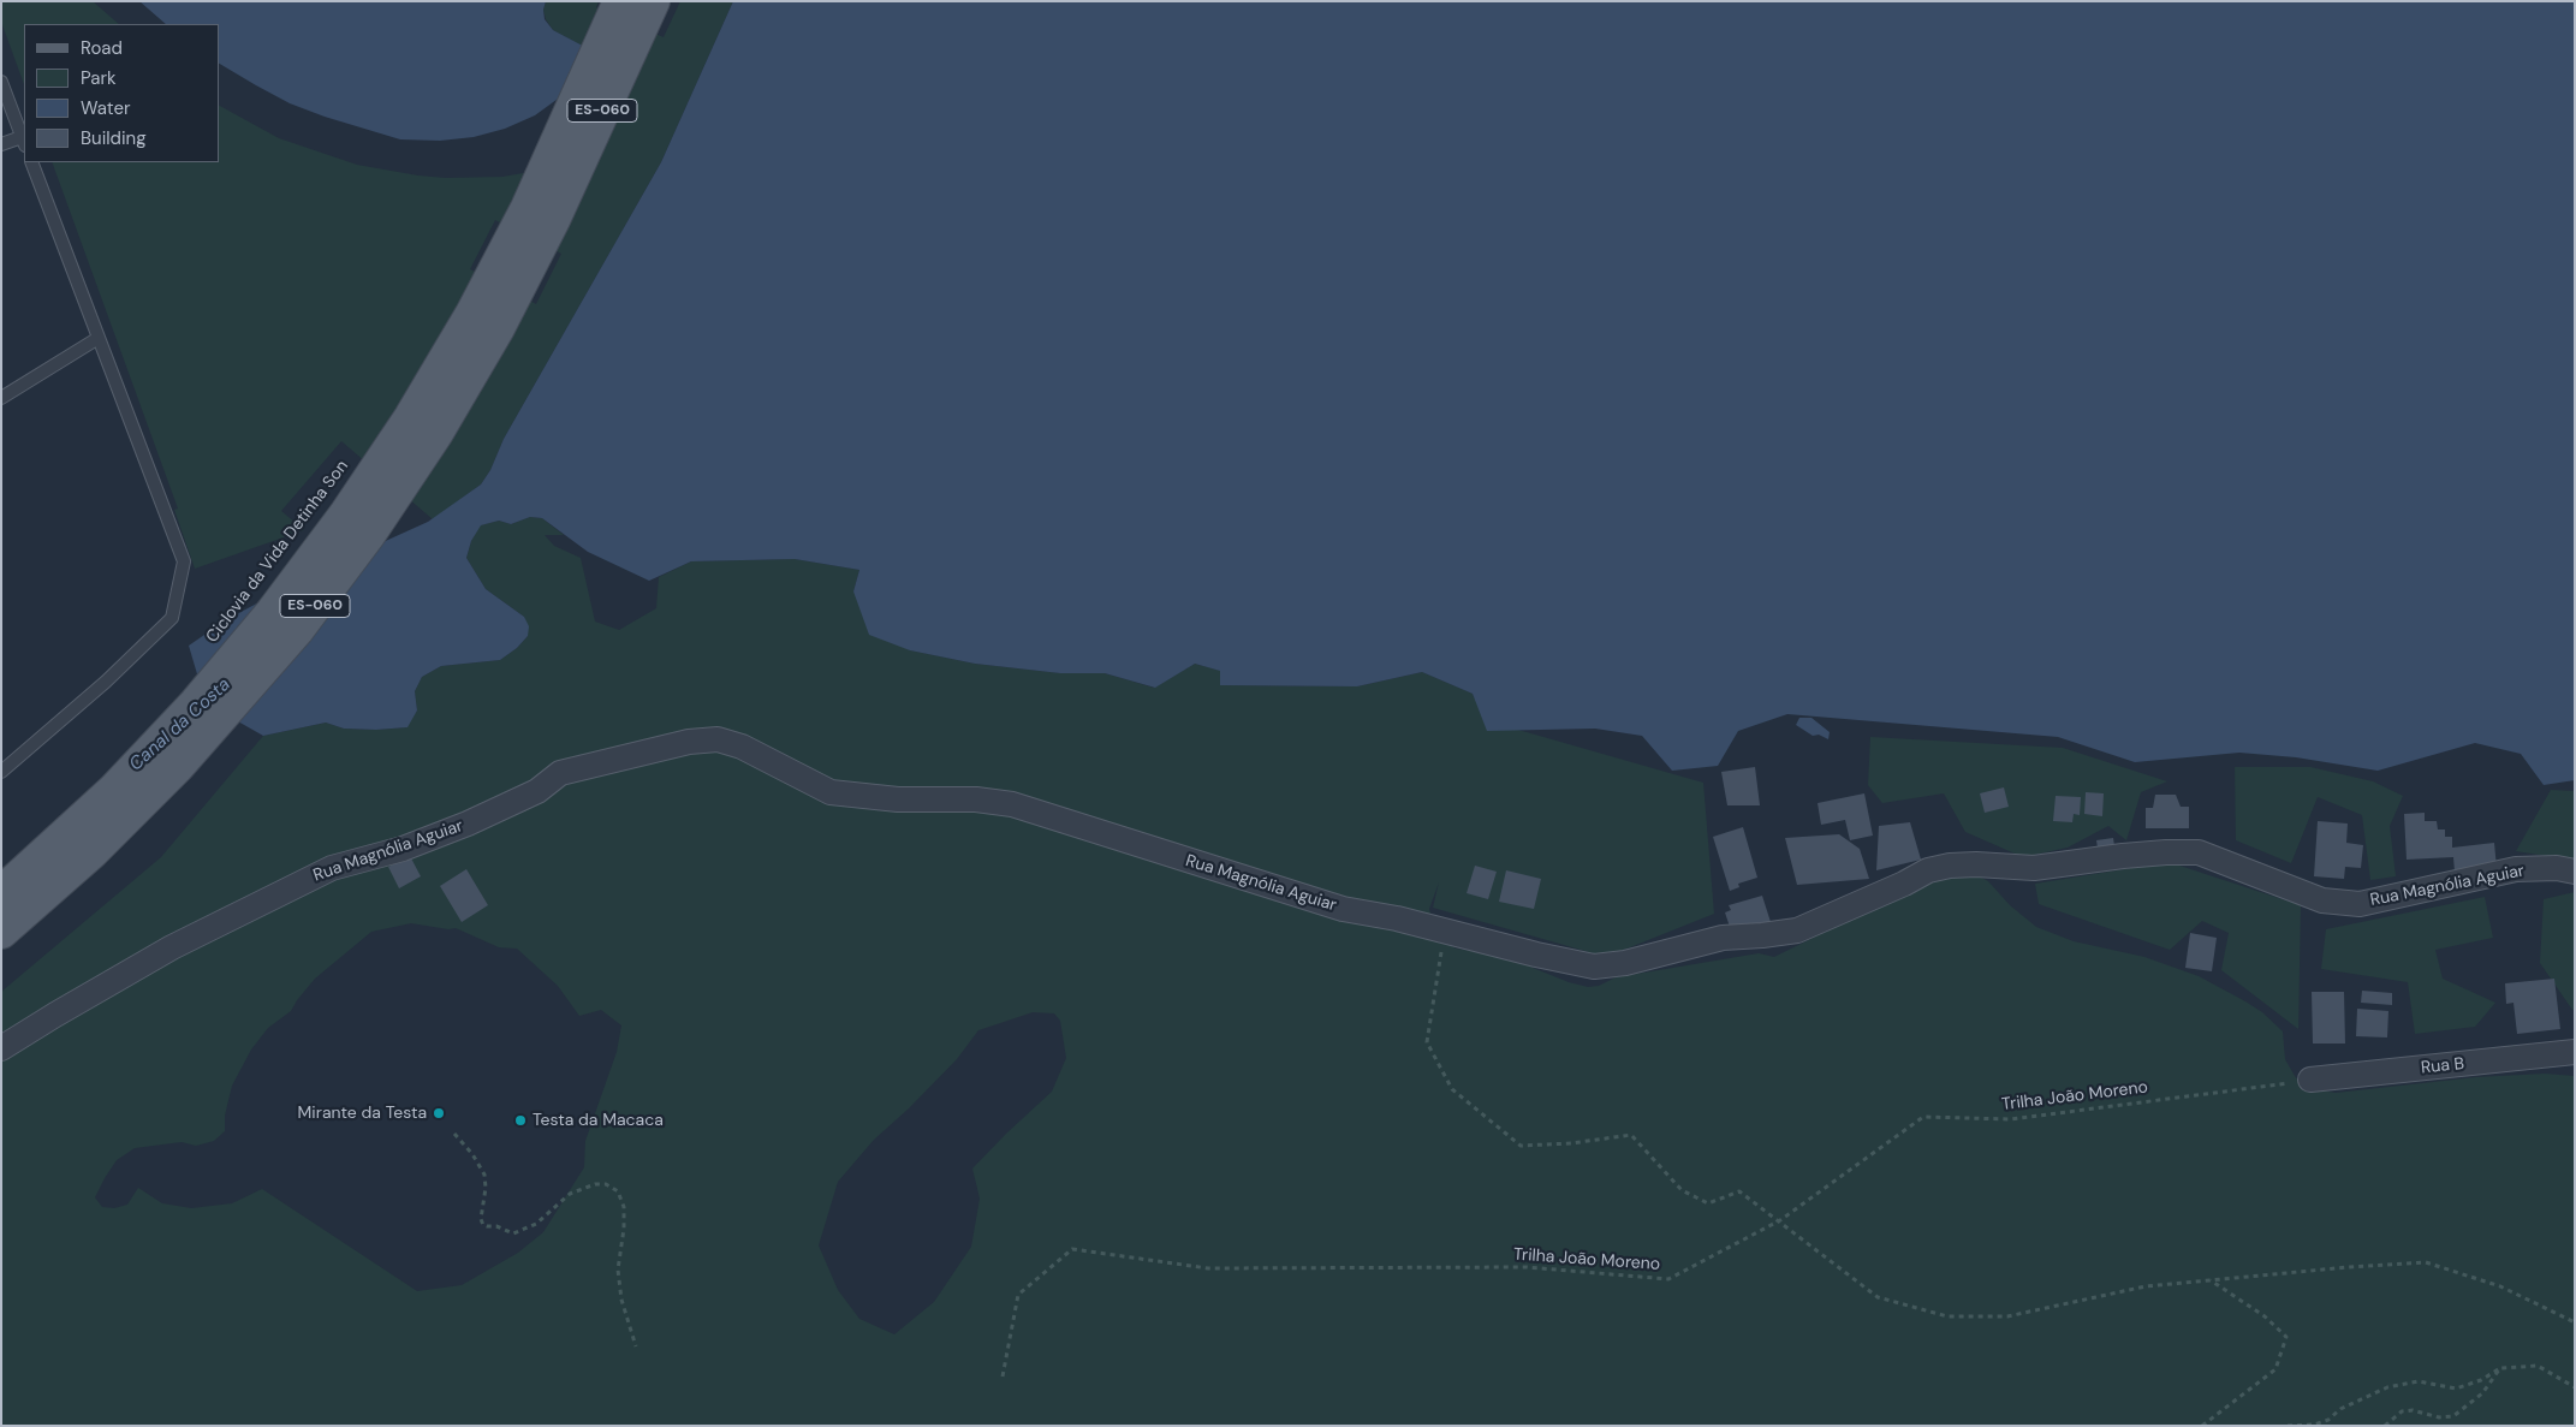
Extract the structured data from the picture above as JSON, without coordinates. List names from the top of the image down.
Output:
{
  "streets": {
    "main road": ["ES-060"],
    "street": ["Rua Magnólia Aguiar", "Rua B"],
    "path": ["Trilha João Moreno"]
  },
  "crossings": [
    ["Rua B", "Trilha João Moreno"]
  ],
  "water": ["Canal da Costa"],
  "places": ["Mirante da Testa", "Testa da Macaca"],
  "legend": [
    "Road",
    "Park",
    "Water",
    "Building"
  ]
}
